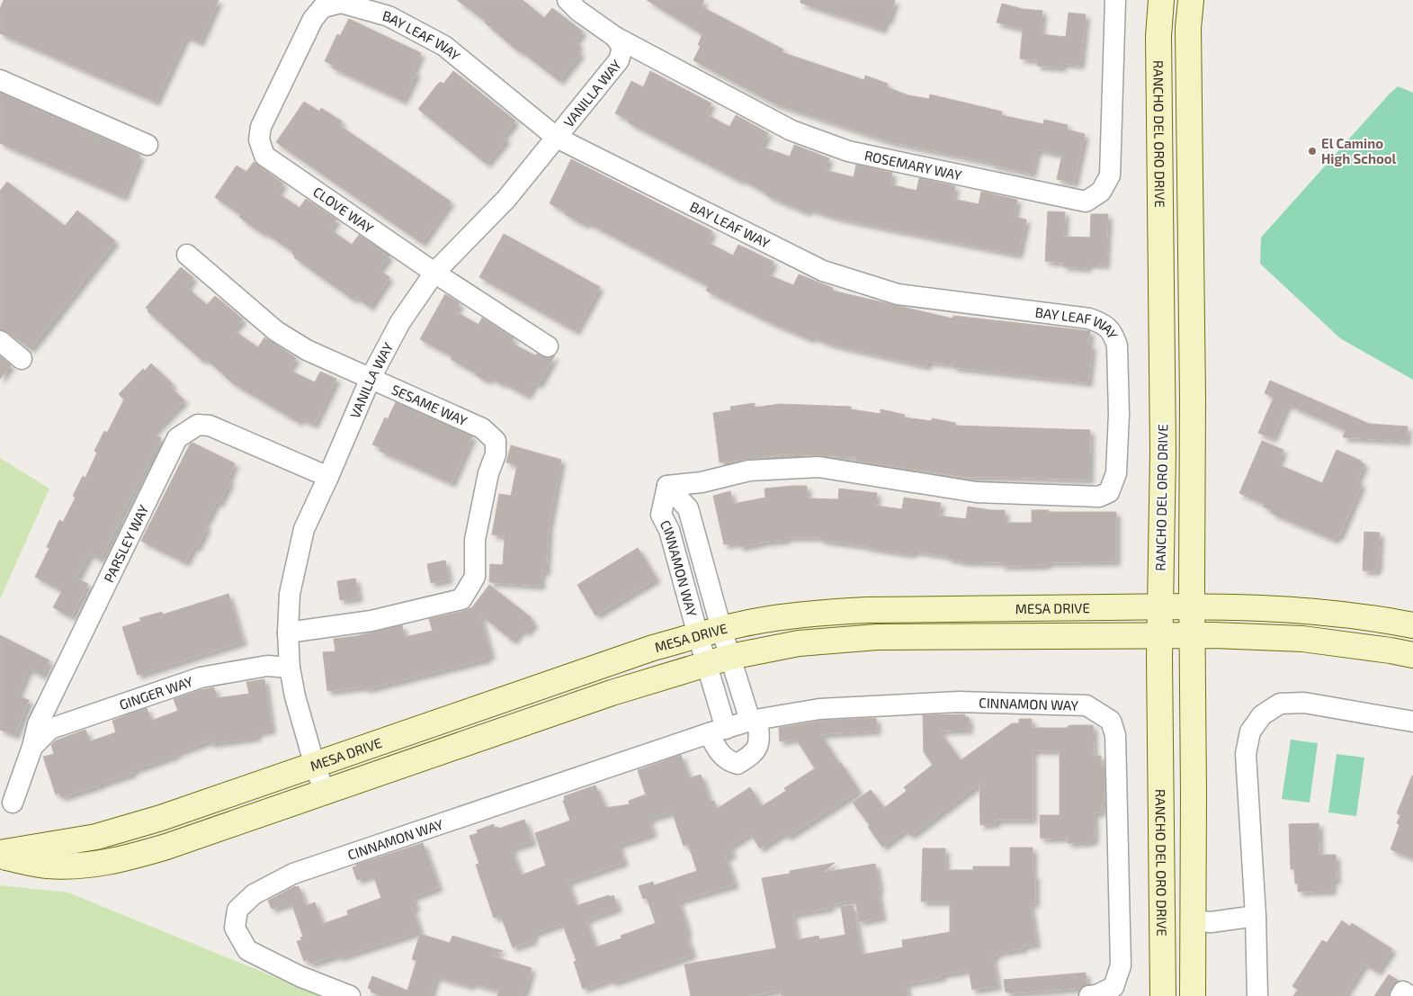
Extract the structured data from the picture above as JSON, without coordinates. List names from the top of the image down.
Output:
{
  "streets": {
    "main road": ["RANCHO DEL ORO DRIVE", "MESA DRIVE"],
    "street": [
      "BAY LEAF WAY",
      "VANILLA WAY",
      "ROSEMARY WAY",
      "CLOVE WAY",
      "SESAME WAY",
      "PARSLEY WAY",
      "CINNAMON WAY",
      "GINGER WAY"
    ]
  },
  "crossings": [
    ["BAY LEAF WAY", "VANILLA WAY"],
    ["BAY LEAF WAY", "CLOVE WAY"],
    ["BAY LEAF WAY", "CINNAMON WAY"],
    ["VANILLA WAY", "ROSEMARY WAY"],
    ["VANILLA WAY", "CLOVE WAY"],
    ["VANILLA WAY", "SESAME WAY"],
    ["VANILLA WAY", "PARSLEY WAY"],
    ["VANILLA WAY", "MESA DRIVE"],
    ["VANILLA WAY", "GINGER WAY"],
    ["RANCHO DEL ORO DRIVE", "MESA DRIVE"],
    ["PARSLEY WAY", "GINGER WAY"],
    ["CINNAMON WAY", "MESA DRIVE"]
  ],
  "places": ["El Camino High School"]
}
